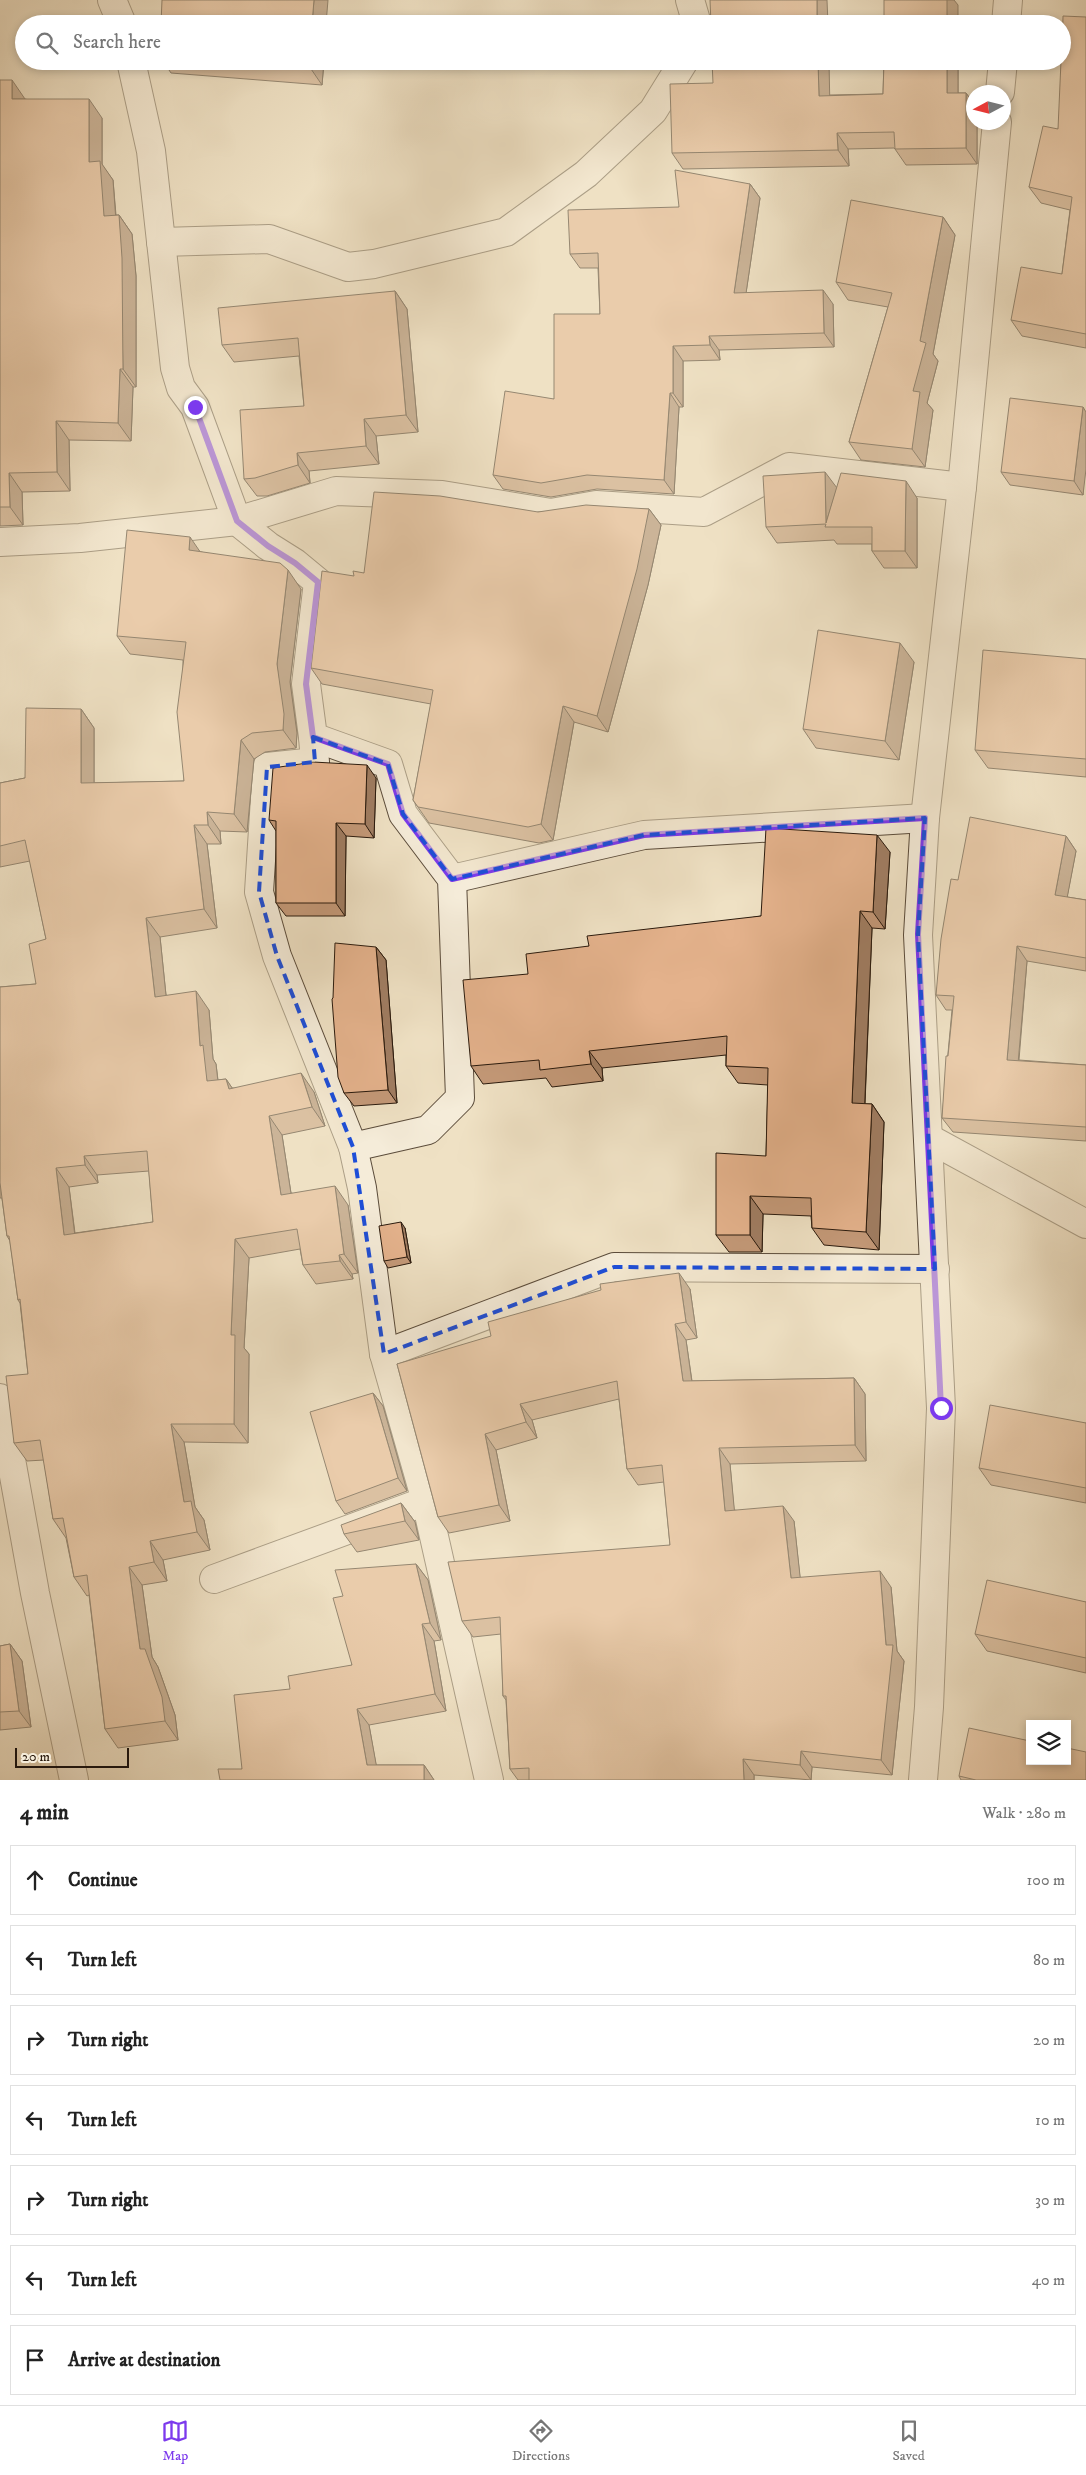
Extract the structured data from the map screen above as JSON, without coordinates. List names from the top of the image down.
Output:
{
  "scale_bar": "20 m",
  "north": "left",
  "page": {
    "search": "Search here",
    "scale": "20 m",
    "heading": ["4 min", "Walk · 280 m"],
    "list": [
      ["Continue", "100 m"],
      ["Turn left", "80 m"],
      ["Turn right", "20 m"],
      ["Turn left", "10 m"],
      ["Turn right", "30 m"],
      ["Turn left", "40 m"],
      "Arrive at destination"
    ],
    "nav": ["Map", "Directions", "Saved"]
  }
}
